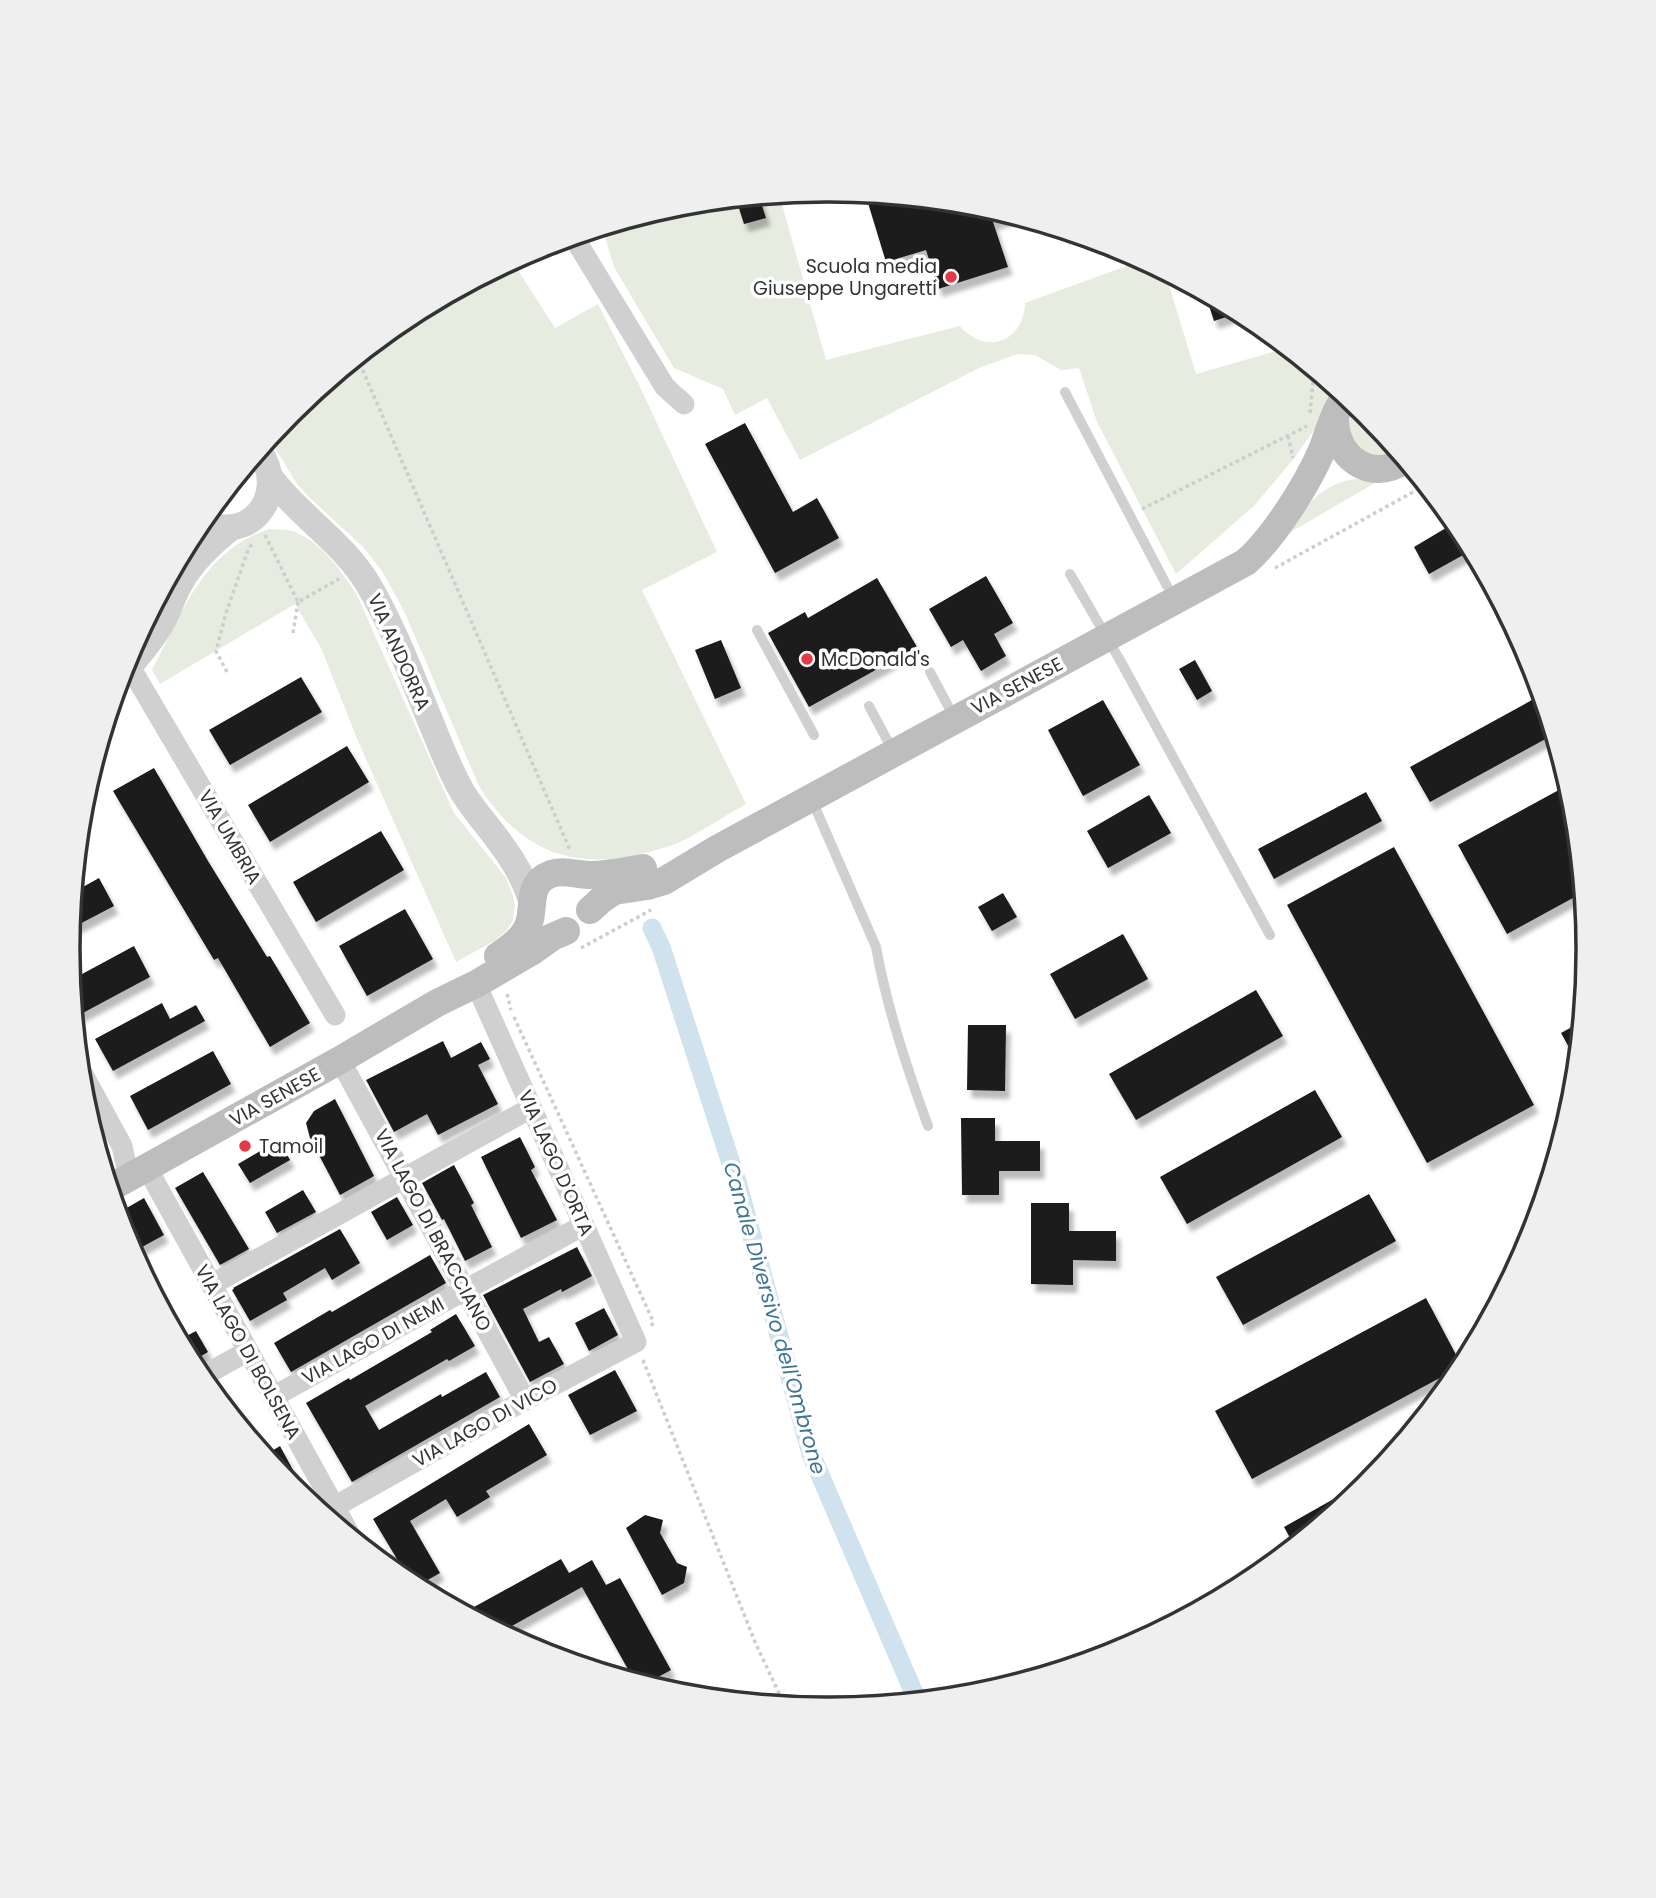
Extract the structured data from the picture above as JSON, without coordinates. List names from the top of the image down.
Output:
{
  "streets": {
    "main road": ["VIA SENESE"],
    "street": [
      "VIA ANDORRA",
      "VIA UMBRIA",
      "VIA LAGO D'ORTA",
      "VIA LAGO DI BRACCIANO",
      "VIA LAGO DI NEMI",
      "VIA LAGO DI BOLSENA",
      "VIA LAGO DI VICO"
    ]
  },
  "crossings": [
    ["VIA ANDORRA", "VIA SENESE"],
    ["VIA SENESE", "VIA LAGO D'ORTA"],
    ["VIA SENESE", "VIA LAGO DI BRACCIANO"],
    ["VIA SENESE", "VIA LAGO DI BOLSENA"],
    ["VIA LAGO D'ORTA", "VIA LAGO DI NEMI"],
    ["VIA LAGO D'ORTA", "VIA LAGO DI VICO"],
    ["VIA LAGO DI BRACCIANO", "VIA LAGO DI NEMI"],
    ["VIA LAGO DI BRACCIANO", "VIA LAGO DI VICO"],
    ["VIA LAGO DI NEMI", "VIA LAGO DI BOLSENA"],
    ["VIA LAGO DI BOLSENA", "VIA LAGO DI VICO"]
  ],
  "water": ["Canale Diversivo dell'Ombrone"],
  "places": ["Scuola media Giuseppe Ungaretti", "McDonald's", "Tamoil"]
}
